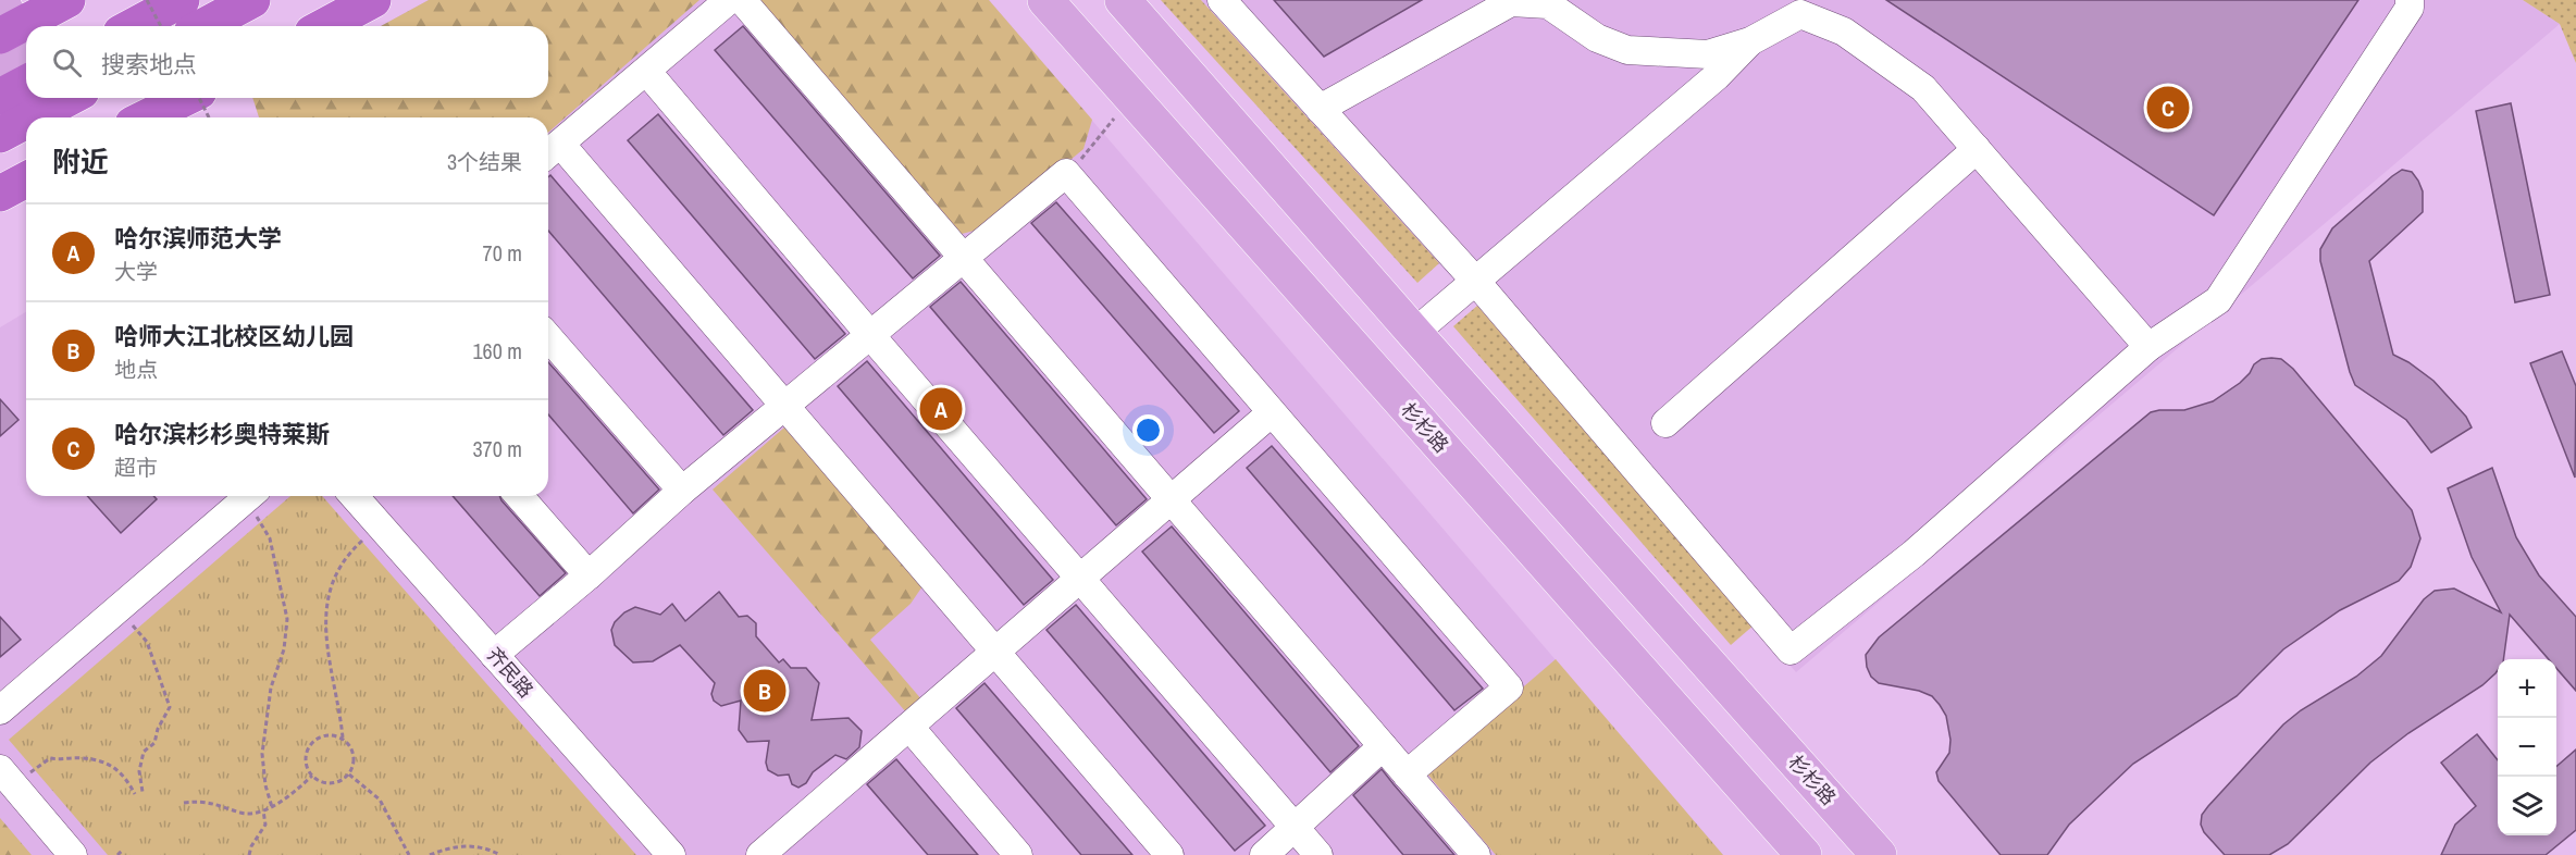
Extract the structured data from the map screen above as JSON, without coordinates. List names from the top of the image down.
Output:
{
  "streets": {
    "main road": ["杉杉路"],
    "lane": ["齐民路"]
  },
  "page": {
    "search": "搜索地点",
    "pins": ["C", "A", "B"],
    "heading": ["附近", "3个结果"],
    "list": [
      {
        "mark": "A",
        "name": "哈尔滨师范大学",
        "note": "大学",
        "value": "70 m"
      },
      {
        "mark": "B",
        "name": "哈师大江北校区幼儿园",
        "note": "地点",
        "value": "160 m"
      },
      {
        "mark": "C",
        "name": "哈尔滨杉杉奥特莱斯",
        "note": "超市",
        "value": "370 m"
      }
    ],
    "map_buttons": ["+", "−"]
  }
}
